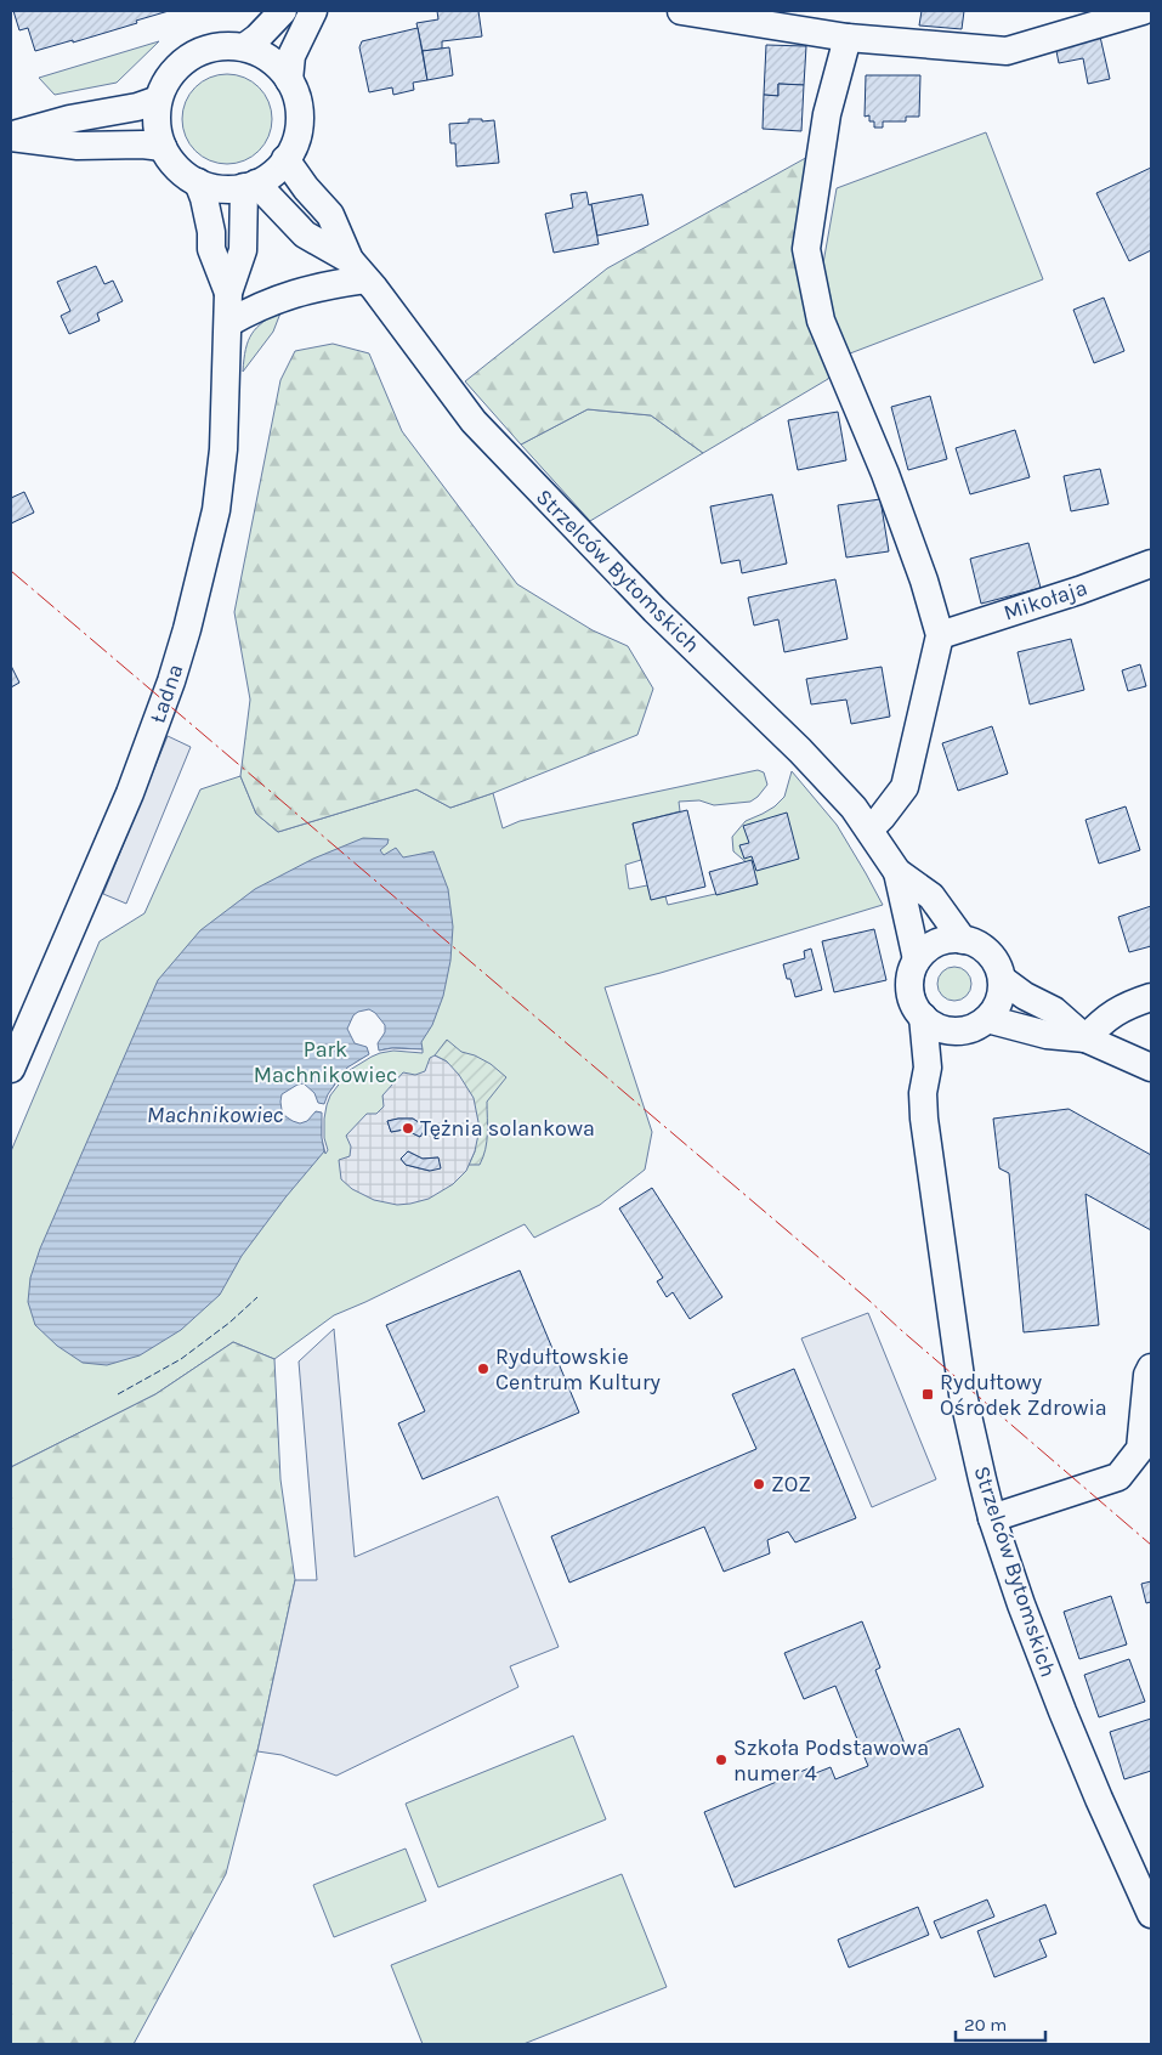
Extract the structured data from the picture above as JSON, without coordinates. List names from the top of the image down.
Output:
{
  "streets": {
    "street": ["Strzelców Bytomskich", "Mikołaja", "Ładna"]
  },
  "crossings": [
    ["Strzelców Bytomskich", "Ładna"]
  ],
  "water": ["Machnikowiec"],
  "parks": ["Park Machnikowiec"],
  "places": {
    "other": [
      "Tężnia solankowa",
      "Rydułtowskie Centrum Kultury",
      "ZOZ",
      "Szkoła Podstawowa numer 4"
    ],
    "transit": ["Rydułtowy Ośrodek Zdrowia"]
  },
  "scale_bar": "20 m"
}
